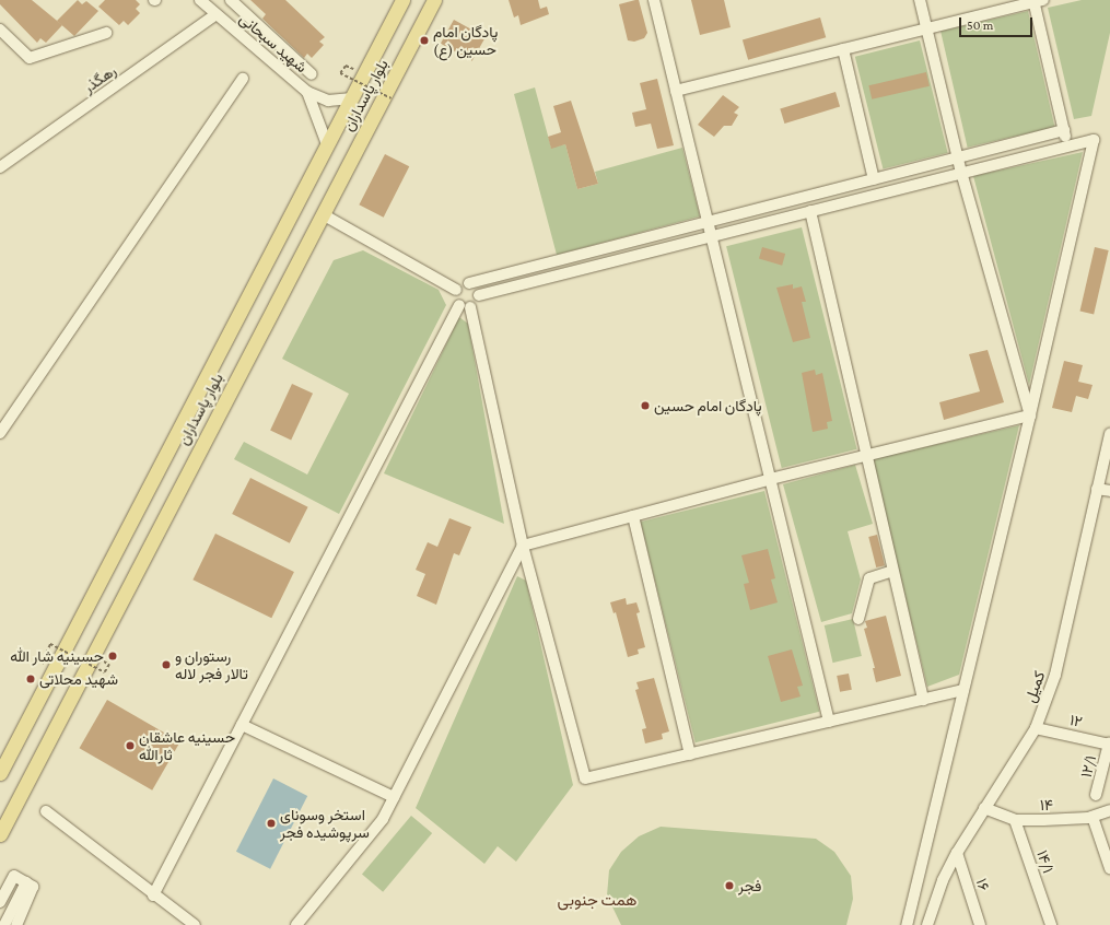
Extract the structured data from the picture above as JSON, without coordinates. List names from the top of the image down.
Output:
{
  "streets": {
    "main road": ["بلوار پاسداران"],
    "street": [
      "شهید سبحانی",
      "رهگذر",
      "کمیل",
      "۱۲",
      "۱۲/۱",
      "۱۴",
      "۱۴/۱",
      "۱۶"
    ]
  },
  "crossings": [
    ["شهید سبحانی", "رهگذر"],
    ["کمیل", "۱۲"],
    ["کمیل", "۱۴"],
    ["کمیل", "۱۶"],
    ["۱۲", "۱۲/۱"],
    ["۱۴", "۱۴/۱"]
  ],
  "districts": ["همت جنوبی"],
  "places": [
    "پادگان امام حسین (ع)",
    "پادگان امام حسین",
    "حسینیه شار الله",
    "رستوران و تالار فجر لاله",
    "شهید محلاتی",
    "حسینیه عاشقان ثارالله",
    "استخر وسونای سرپوشیده فجر",
    "فجر"
  ],
  "scale_bar": "50 m"
}
